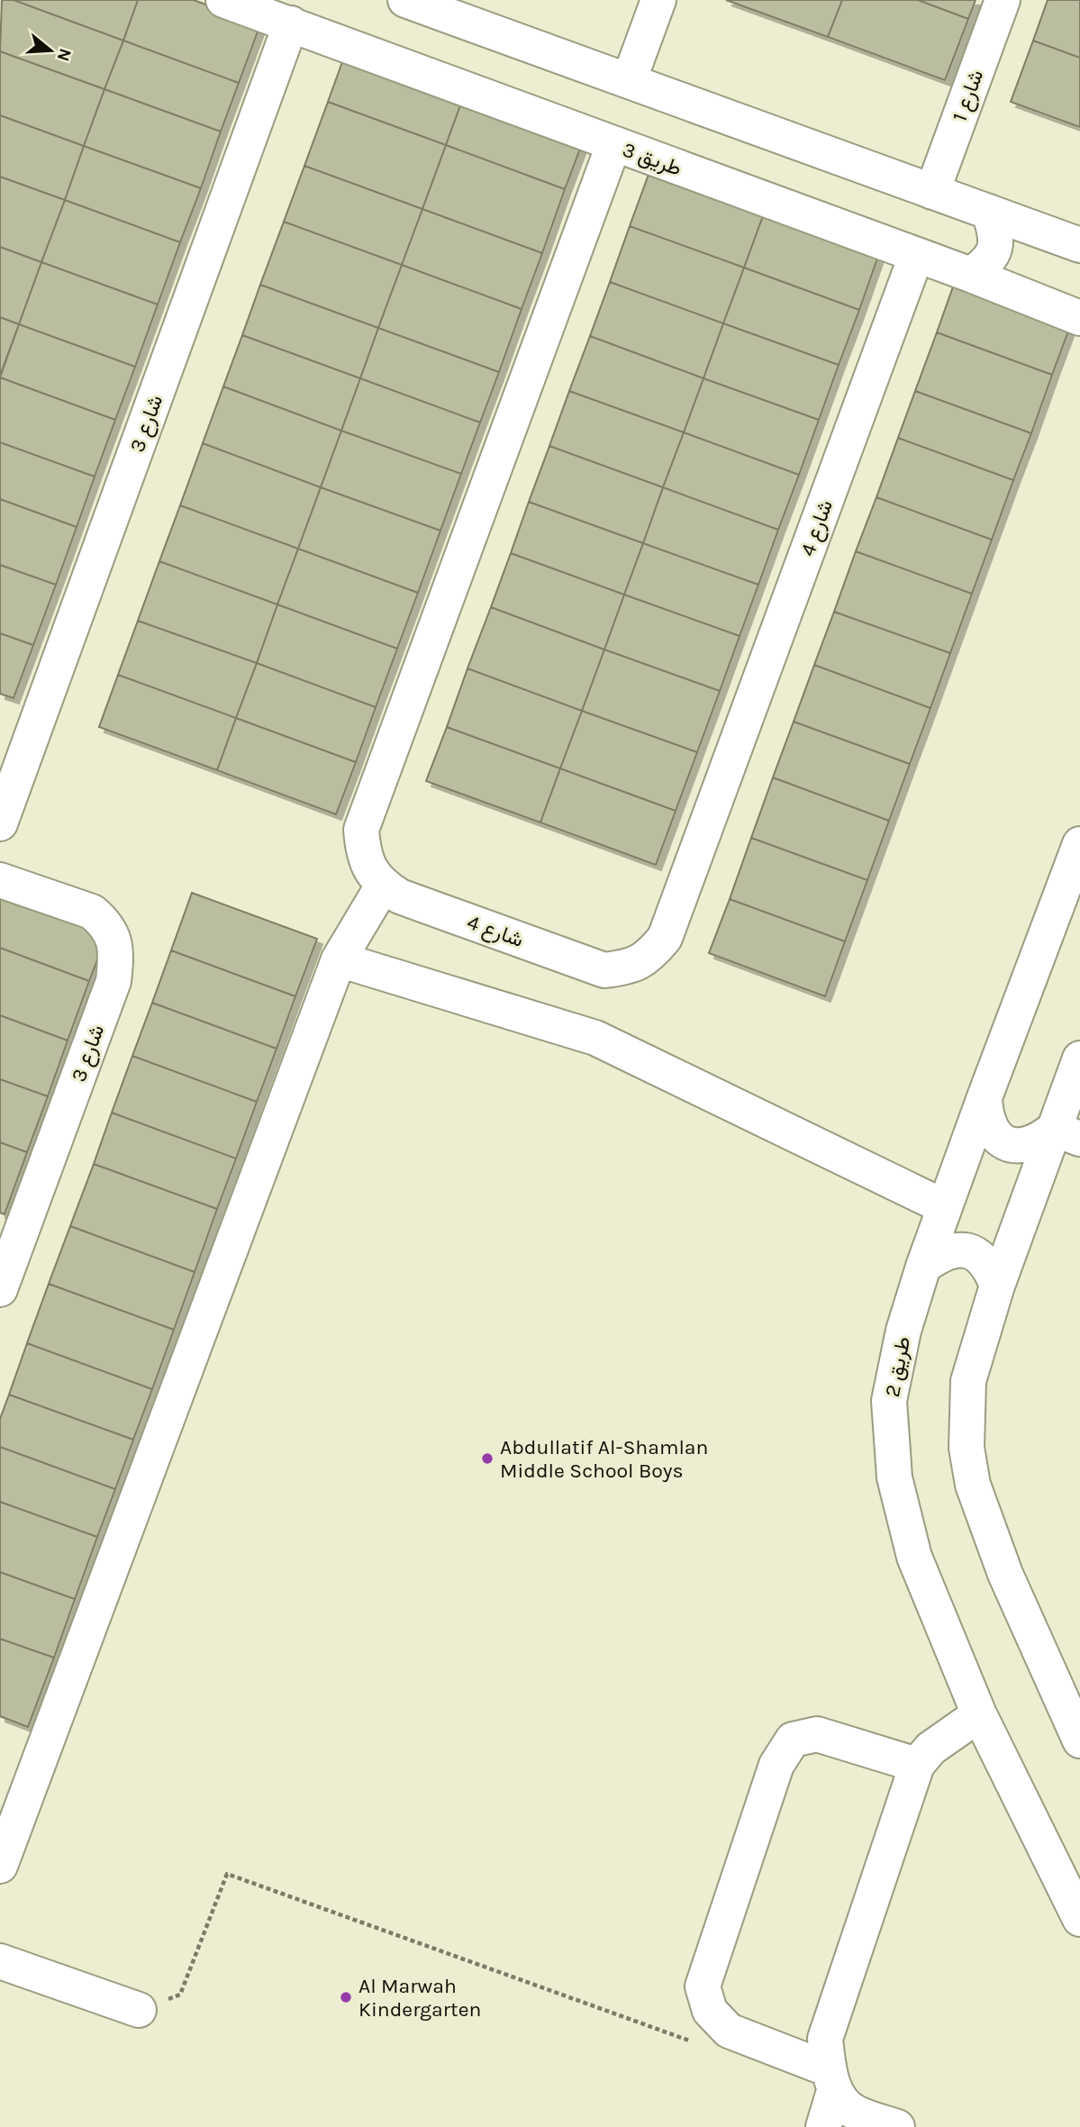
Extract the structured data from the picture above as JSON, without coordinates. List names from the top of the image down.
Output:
{
  "streets": {
    "street": [
      "شارع 1",
      "طريق 3",
      "شارع 3",
      "شارع 4",
      "طريق 2"
    ]
  },
  "crossings": [
    ["طريق 3", "شارع 3"],
    ["طريق 3", "شارع 4"]
  ],
  "places": ["Abdullatif Al-Shamlan Middle School Boys", "Al Marwah Kindergarten"],
  "north": "right"
}
